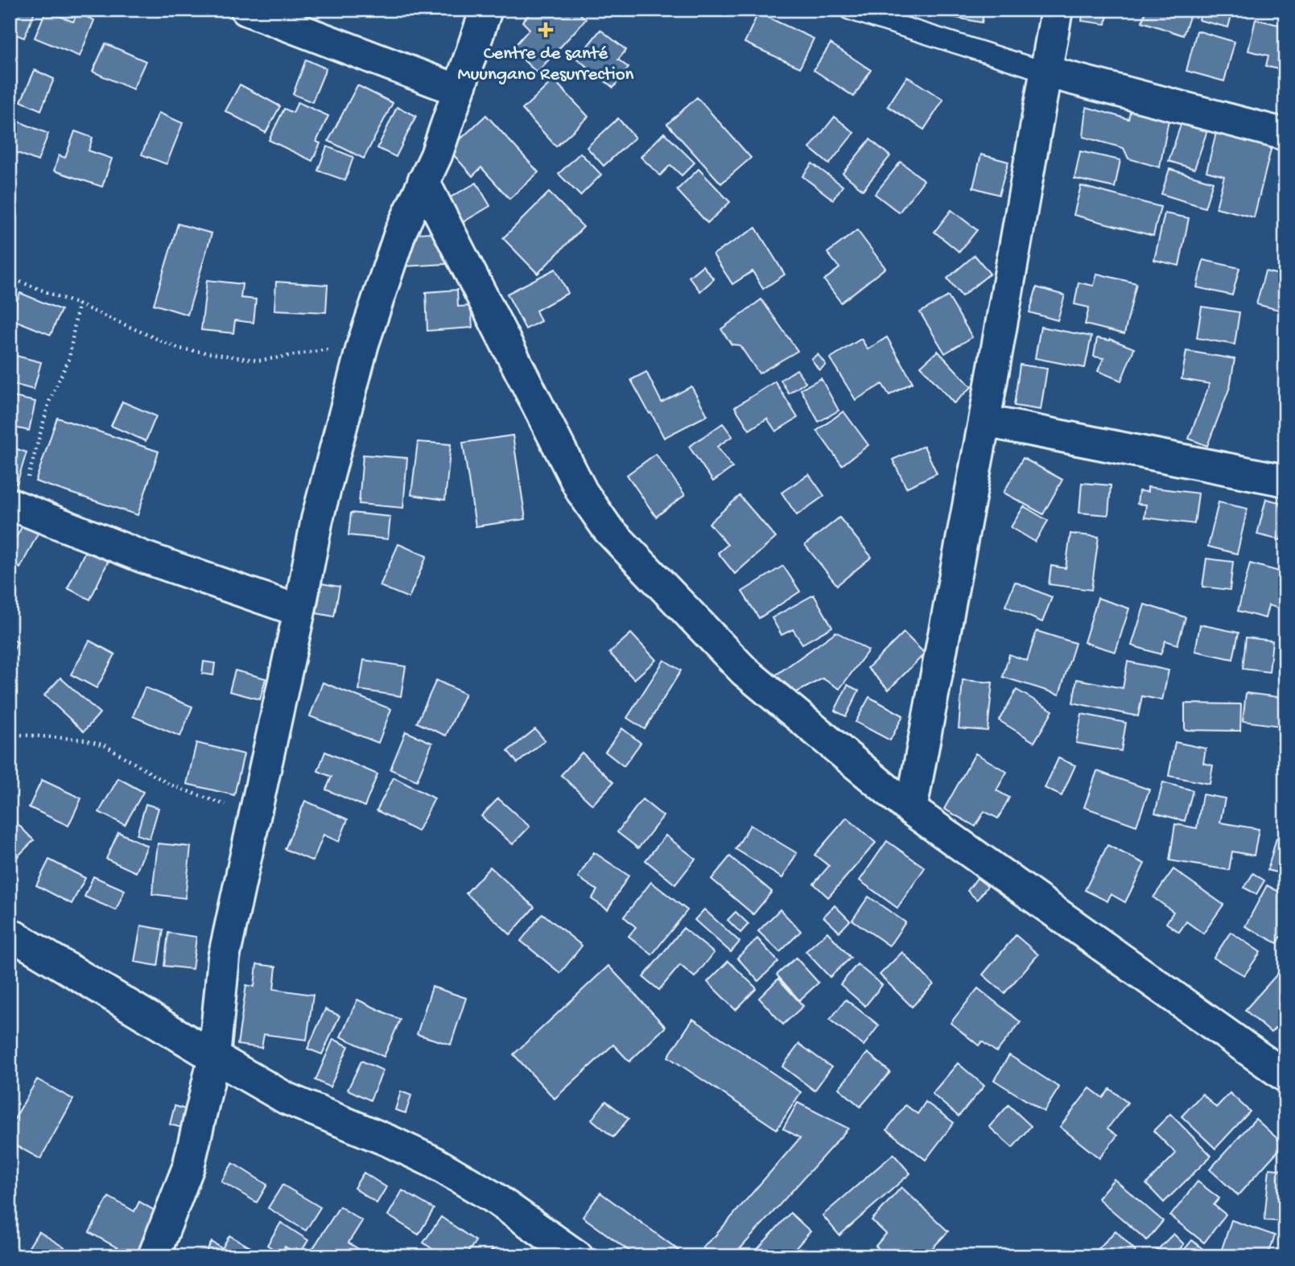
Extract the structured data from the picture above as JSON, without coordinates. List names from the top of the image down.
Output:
{
  "places": {
    "health": ["Centre de santé Muungano Resurrection"]
  }
}
